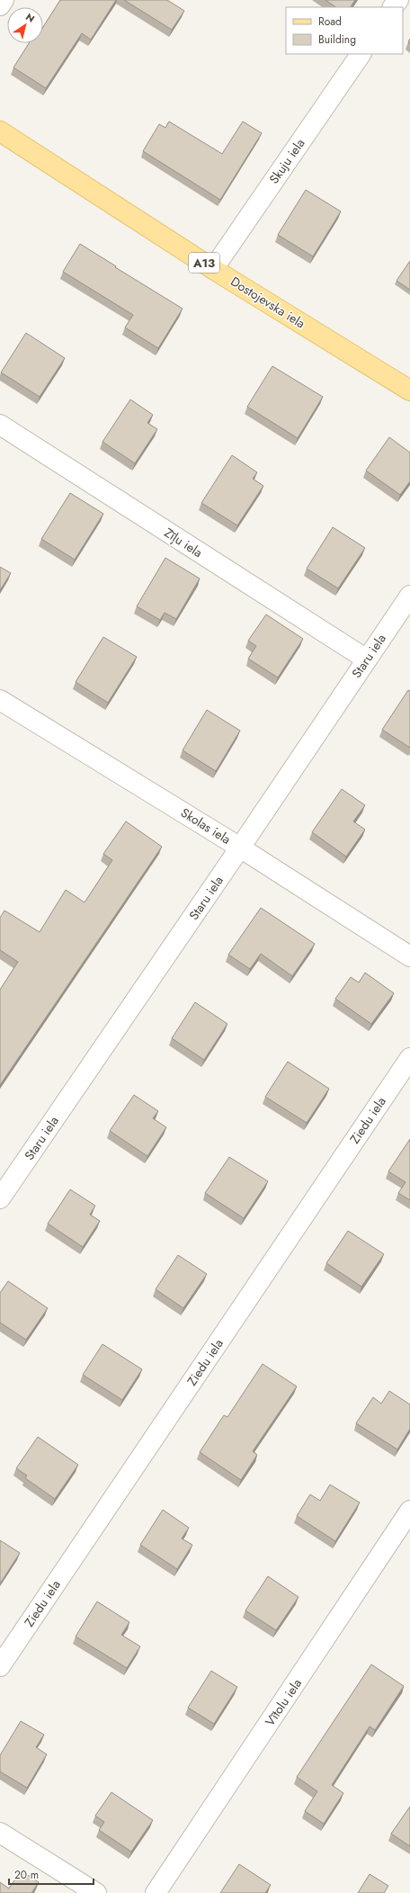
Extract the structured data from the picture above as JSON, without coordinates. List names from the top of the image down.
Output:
{
  "streets": {
    "main road": ["A13", "Dostojevska iela"],
    "street": [
      "Skuju iela",
      "Zīļu iela",
      "Staru iela",
      "Skolas iela",
      "Ziedu iela",
      "Vītolu iela"
    ]
  },
  "crossings": [
    ["Skuju iela", "Dostojevska iela"],
    ["Zīļu iela", "Staru iela"],
    ["Staru iela", "Skolas iela"]
  ],
  "legend": ["Road", "Building"],
  "scale_bar": "20 m",
  "north": "top right"
}
